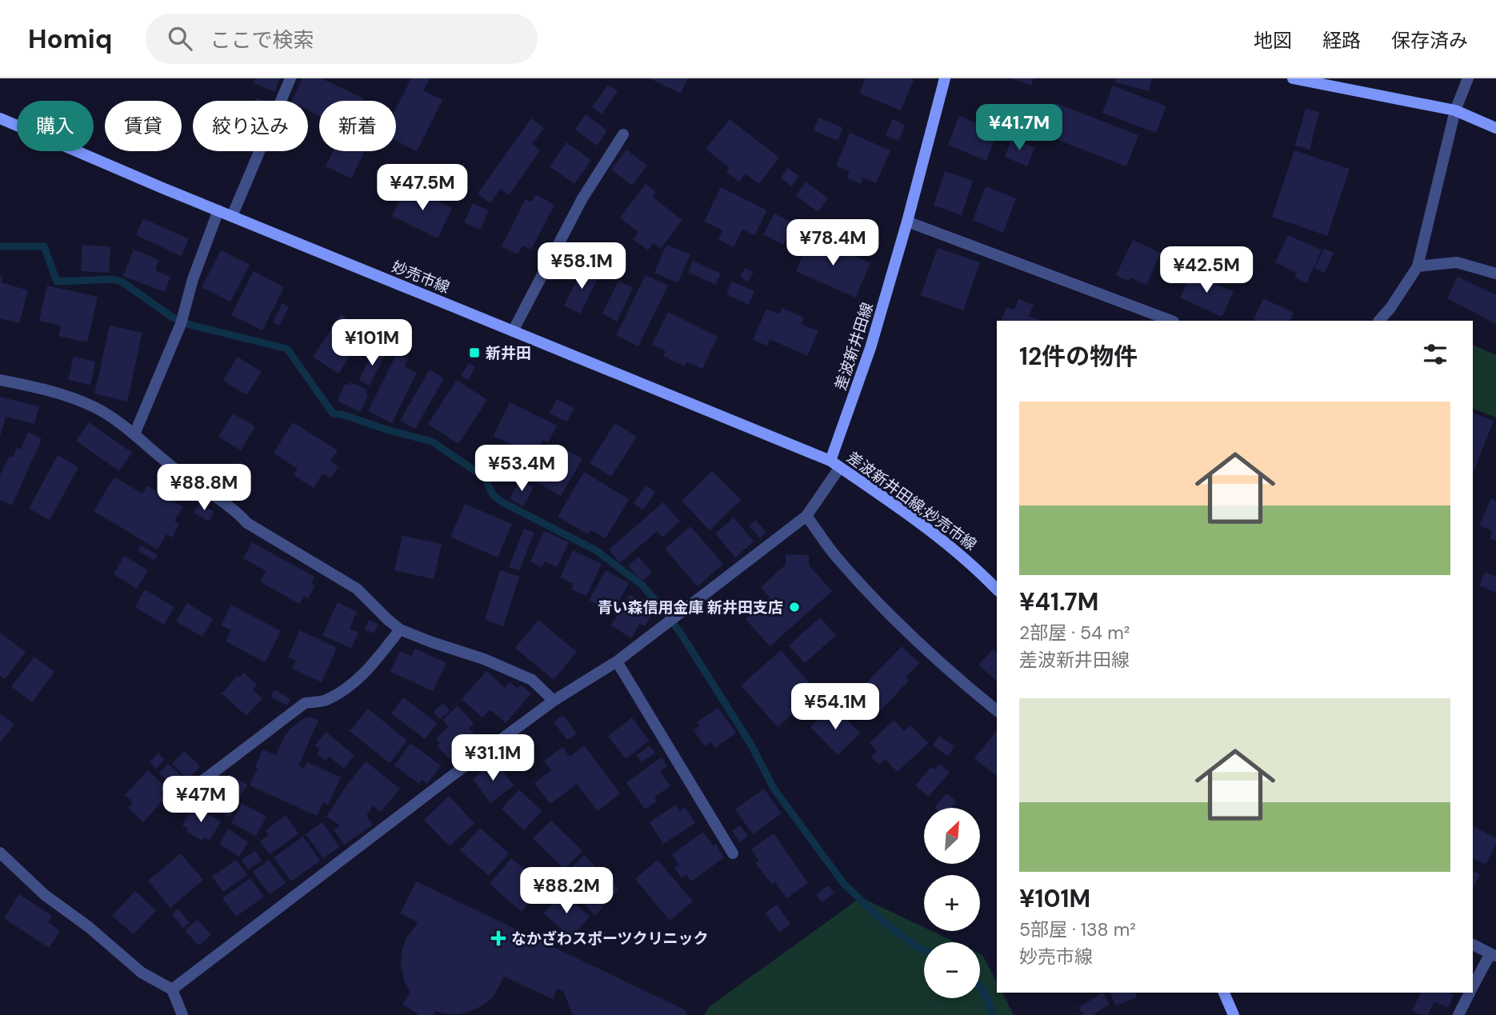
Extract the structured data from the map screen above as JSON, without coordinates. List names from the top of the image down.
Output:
{
  "streets": {
    "main road": ["妙売市線", "差波新井田線", "差波新井田線;妙売市線"]
  },
  "crossings": [
    ["妙売市線", "差波新井田線"],
    ["妙売市線", "差波新井田線;妙売市線"],
    ["差波新井田線", "差波新井田線;妙売市線"]
  ],
  "places": {
    "transit": ["新井田"],
    "other": ["青い森信用金庫 新井田支店"],
    "health": ["なかざわスポーツクリニック"]
  },
  "north": "top right",
  "page": {
    "header": "Homiq",
    "search": "ここで検索",
    "nav": ["地図", "経路", "保存済み"],
    "chip": [
      "購入",
      "賃貸",
      "絞り込み",
      "新着"
    ],
    "price": [
      "¥41.7M",
      "¥47.5M",
      "¥78.4M",
      "¥58.1M",
      "¥42.5M",
      "¥101M",
      "¥53.4M",
      "¥88.8M",
      "¥54.1M",
      "¥31.1M",
      "¥47M",
      "¥88.2M"
    ],
    "heading": "12件の物件",
    "list": [
      {
        "name": "¥41.7M",
        "note": "2部屋 · 54 m² · 差波新井田線"
      },
      {
        "name": "¥101M",
        "note": "5部屋 · 138 m² · 妙売市線"
      }
    ],
    "map_buttons": ["+", "−"]
  }
}
